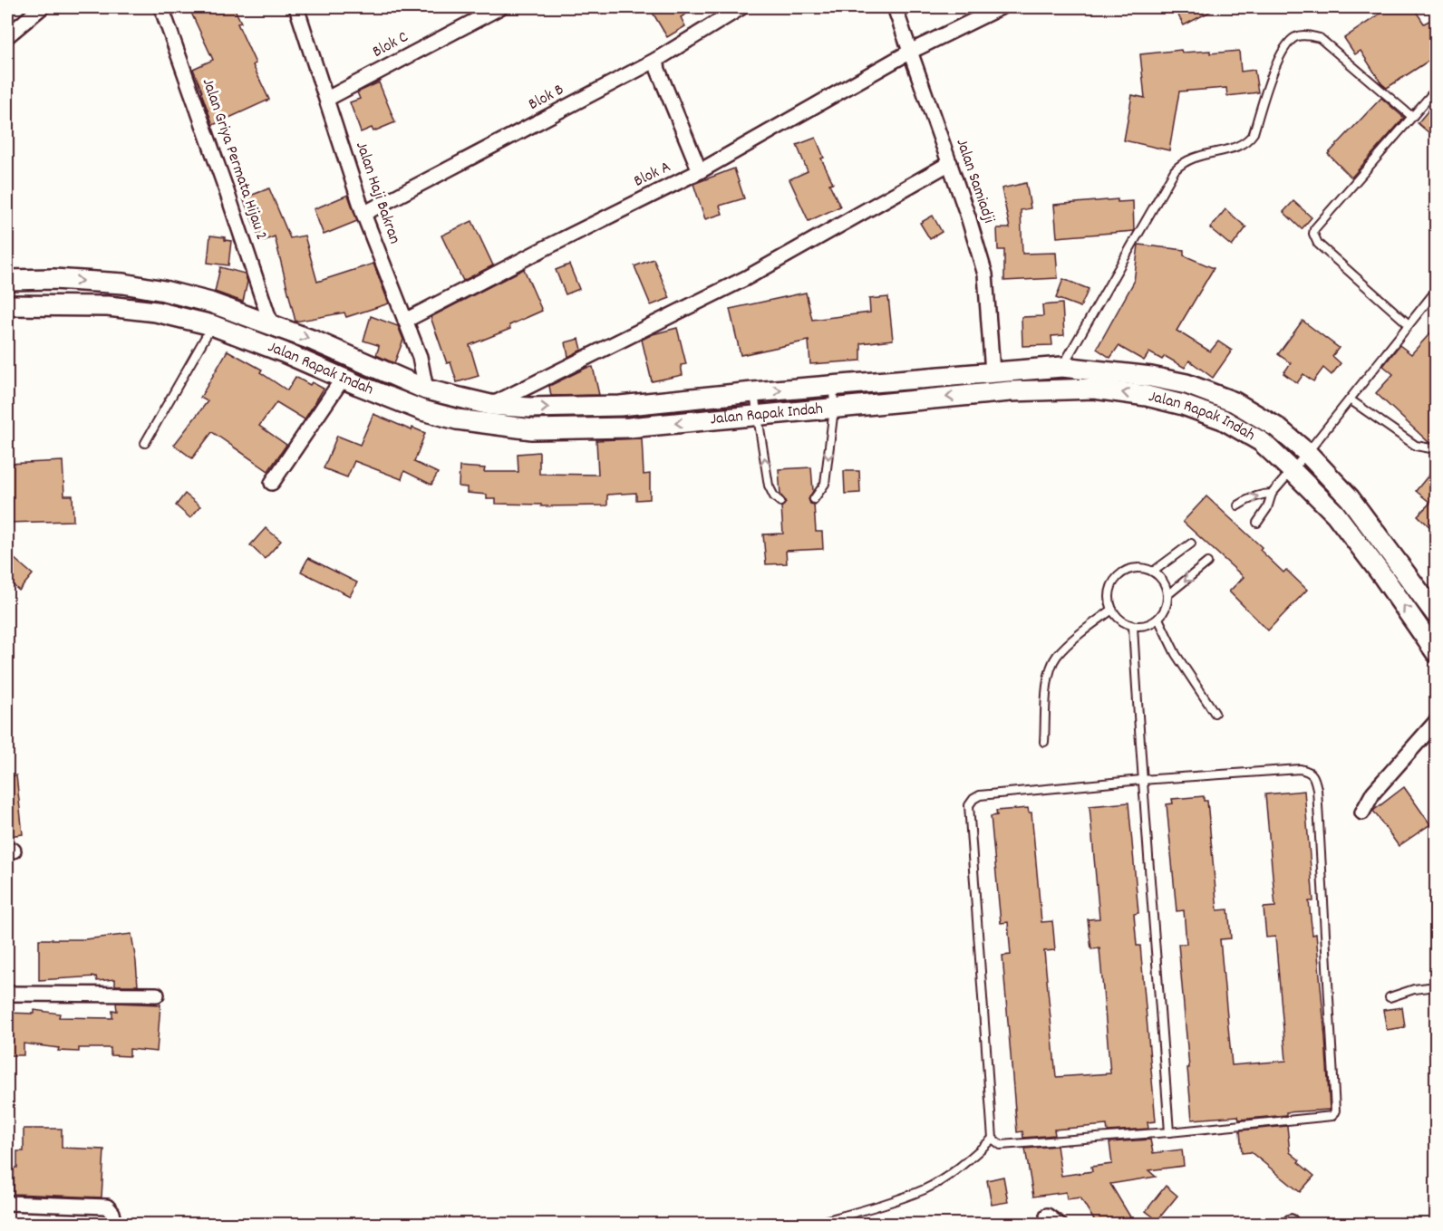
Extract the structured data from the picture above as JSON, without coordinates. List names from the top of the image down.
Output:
{
  "streets": {
    "main road": ["Jalan Rapak Indah"],
    "street": [
      "Blok C",
      "Blok B",
      "Jalan Griya Permata Hijau 2",
      "Blok A",
      "Jalan Samiadji",
      "Jalan Haji Bakran"
    ]
  },
  "crossings": [
    ["Blok C", "Jalan Haji Bakran"],
    ["Blok B", "Jalan Haji Bakran"],
    ["Jalan Griya Permata Hijau 2", "Jalan Rapak Indah"],
    ["Blok A", "Jalan Samiadji"],
    ["Blok A", "Jalan Haji Bakran"],
    ["Jalan Samiadji", "Jalan Rapak Indah"],
    ["Jalan Haji Bakran", "Jalan Rapak Indah"]
  ]
}
